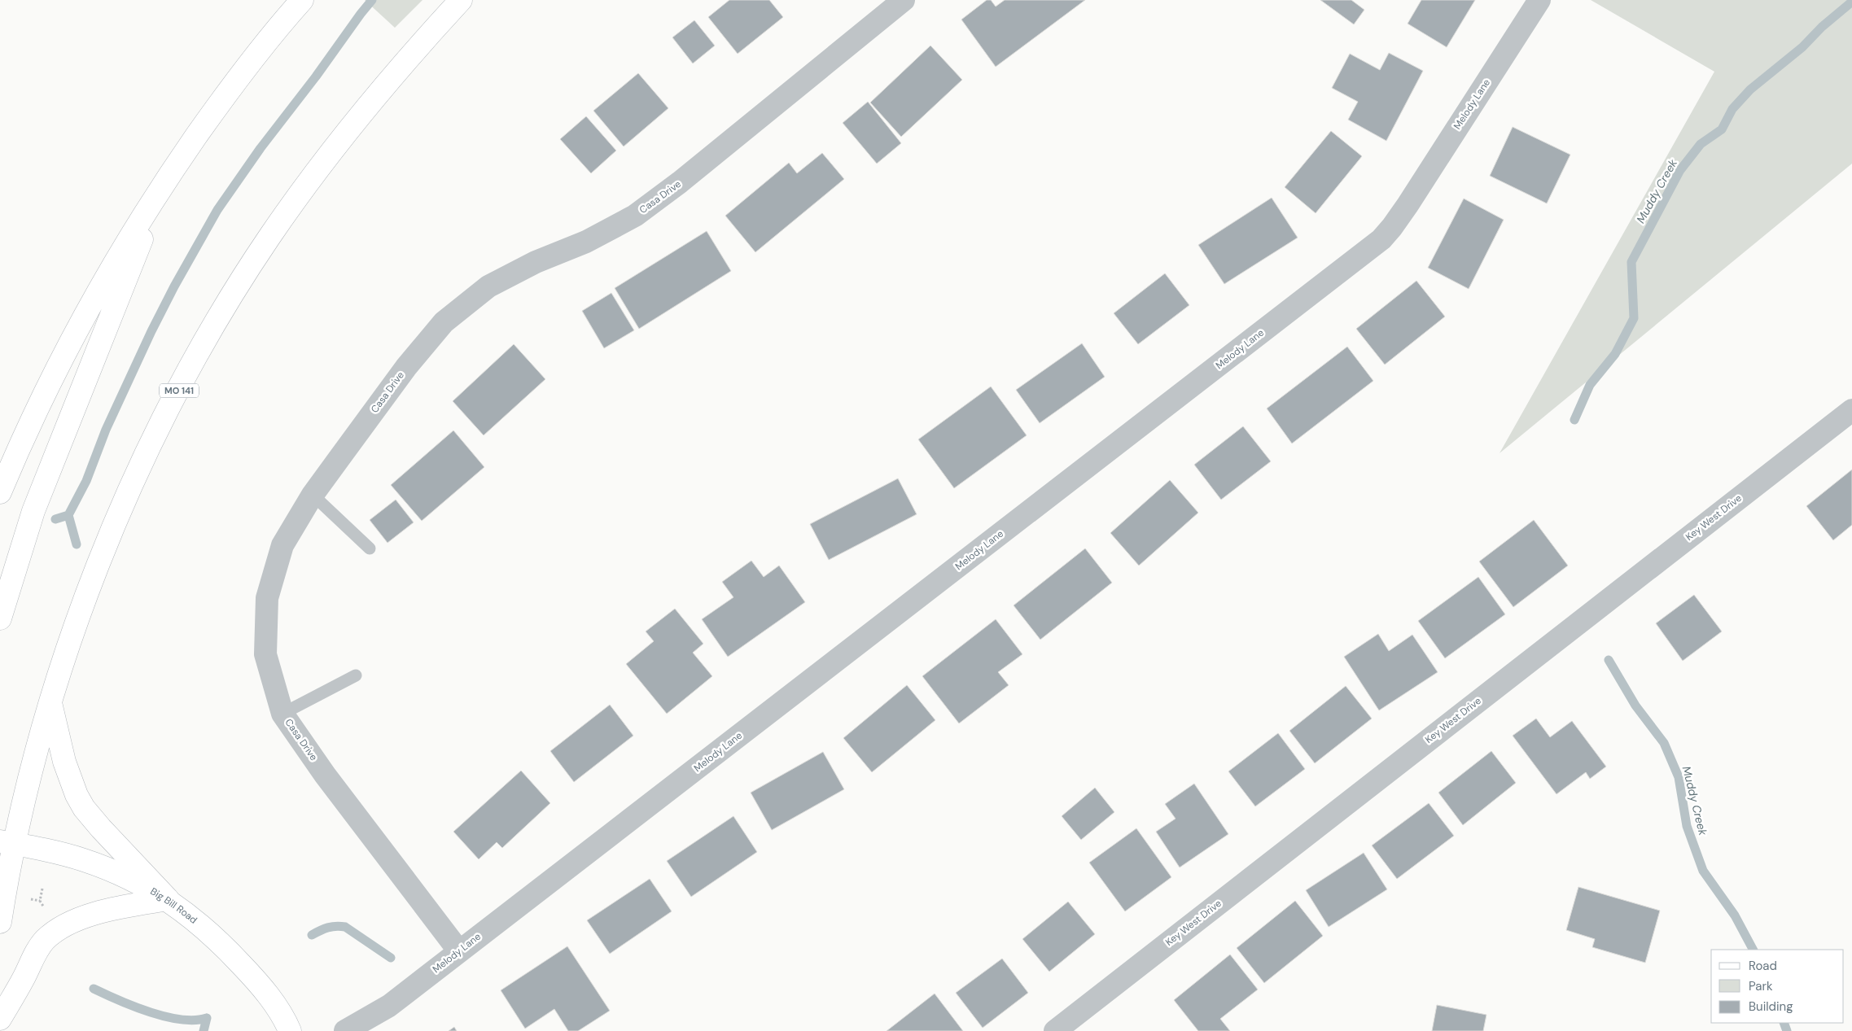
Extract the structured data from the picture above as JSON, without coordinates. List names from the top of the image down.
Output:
{
  "streets": {
    "main road": ["MO 141", "Big Bill Road"],
    "street": ["Melody Lane", "Casa Drive", "Key West Drive"]
  },
  "crossings": [
    ["Melody Lane", "Casa Drive"],
    ["MO 141", "Big Bill Road"]
  ],
  "water": ["Muddy Creek"],
  "legend": ["Road", "Park", "Building"]
}
